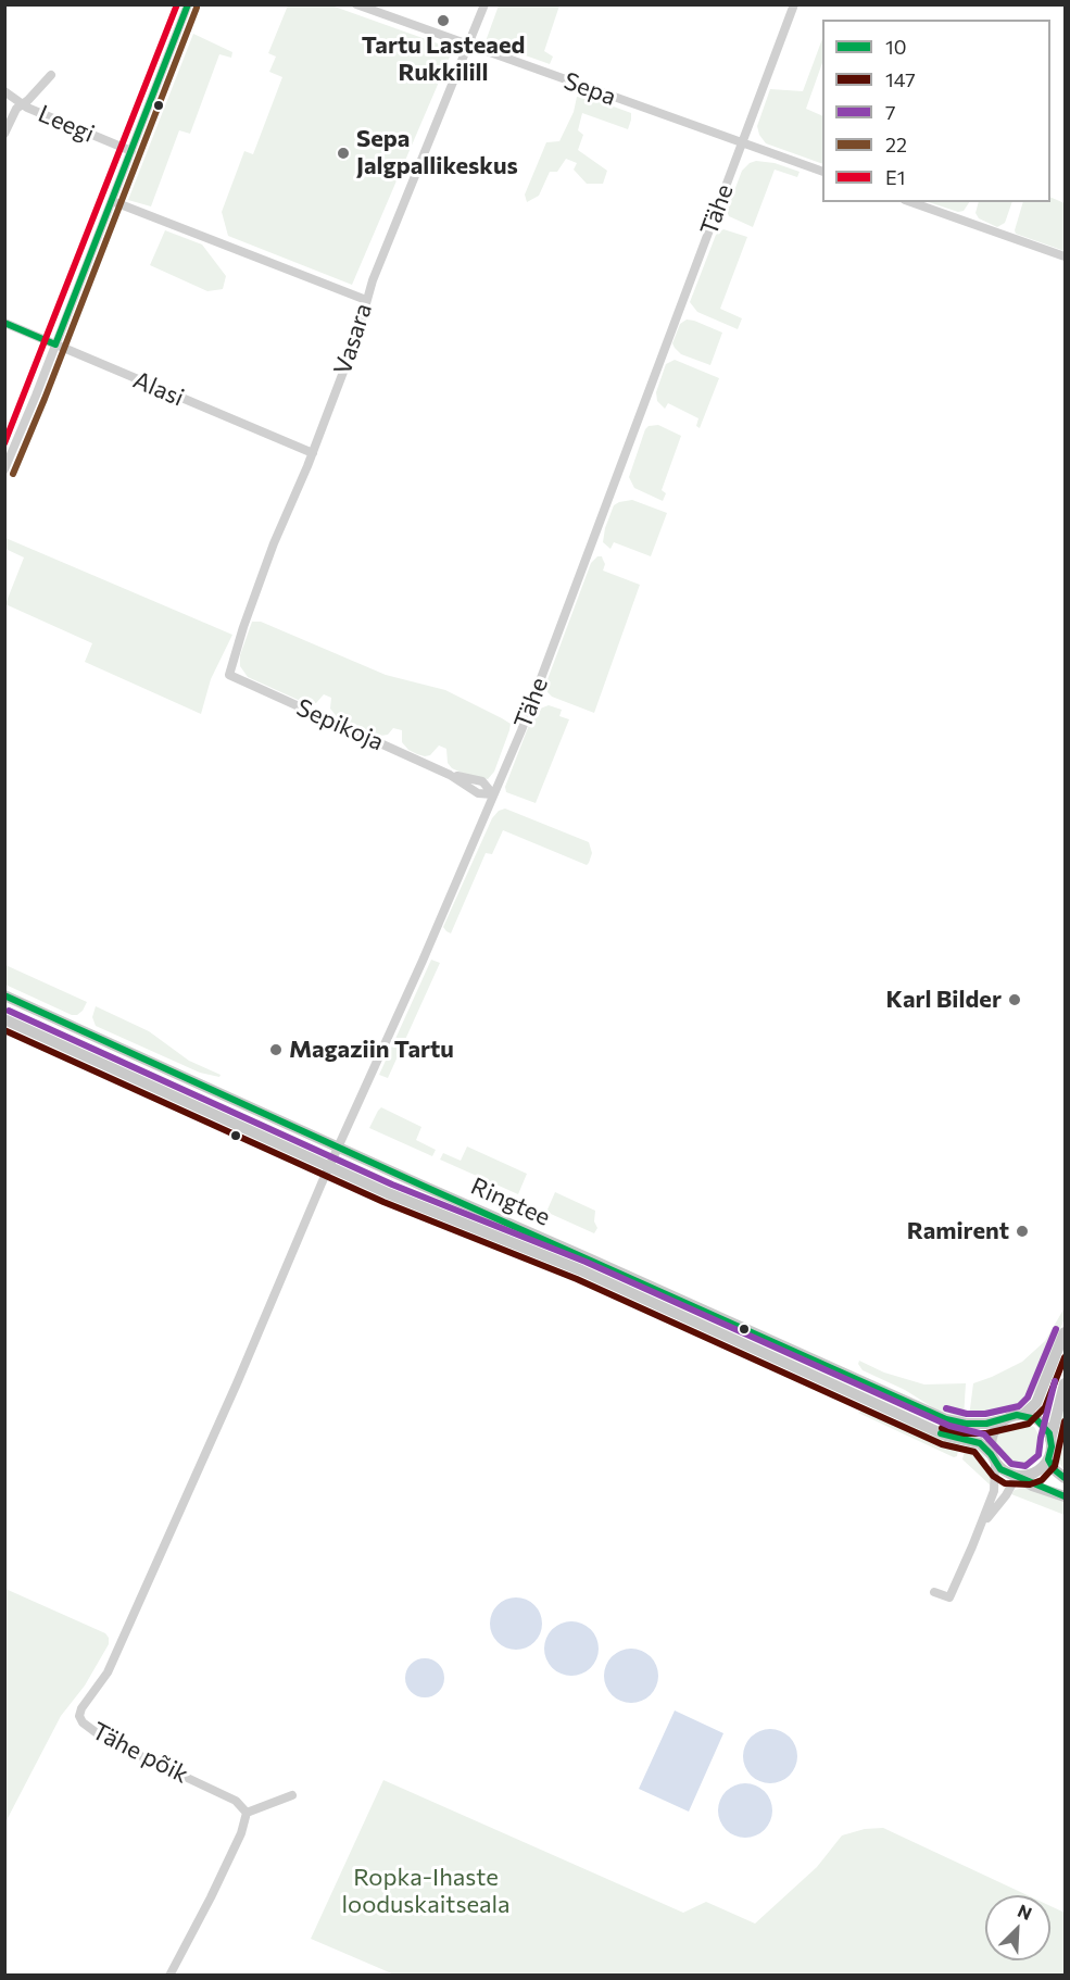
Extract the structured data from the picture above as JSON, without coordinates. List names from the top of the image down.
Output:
{
  "streets": {
    "main road": ["Ringtee"],
    "street": [
      "Sepa",
      "Leegi",
      "Tähe",
      "Vasara",
      "Alasi",
      "Sepikoja",
      "Tähe põik"
    ]
  },
  "crossings": [
    ["Sepa", "Tähe"],
    ["Sepa", "Vasara"],
    ["Tähe", "Sepikoja"],
    ["Tähe", "Ringtee"],
    ["Tähe", "Tähe põik"],
    ["Vasara", "Alasi"],
    ["Vasara", "Sepikoja"]
  ],
  "parks": ["Ropka-Ihaste looduskaitseala"],
  "places": [
    "Tartu Lasteaed Rukkilill",
    "Sepa Jalgpallikeskus",
    "Karl Bilder",
    "Magaziin Tartu",
    "Ramirent"
  ],
  "lines": [
    "transit line 10",
    "transit line E1",
    "transit line 22",
    "transit line 7",
    "transit line 147"
  ],
  "legend": [
    "10",
    "147",
    "7",
    "22",
    "E1"
  ],
  "north": "top right"
}
